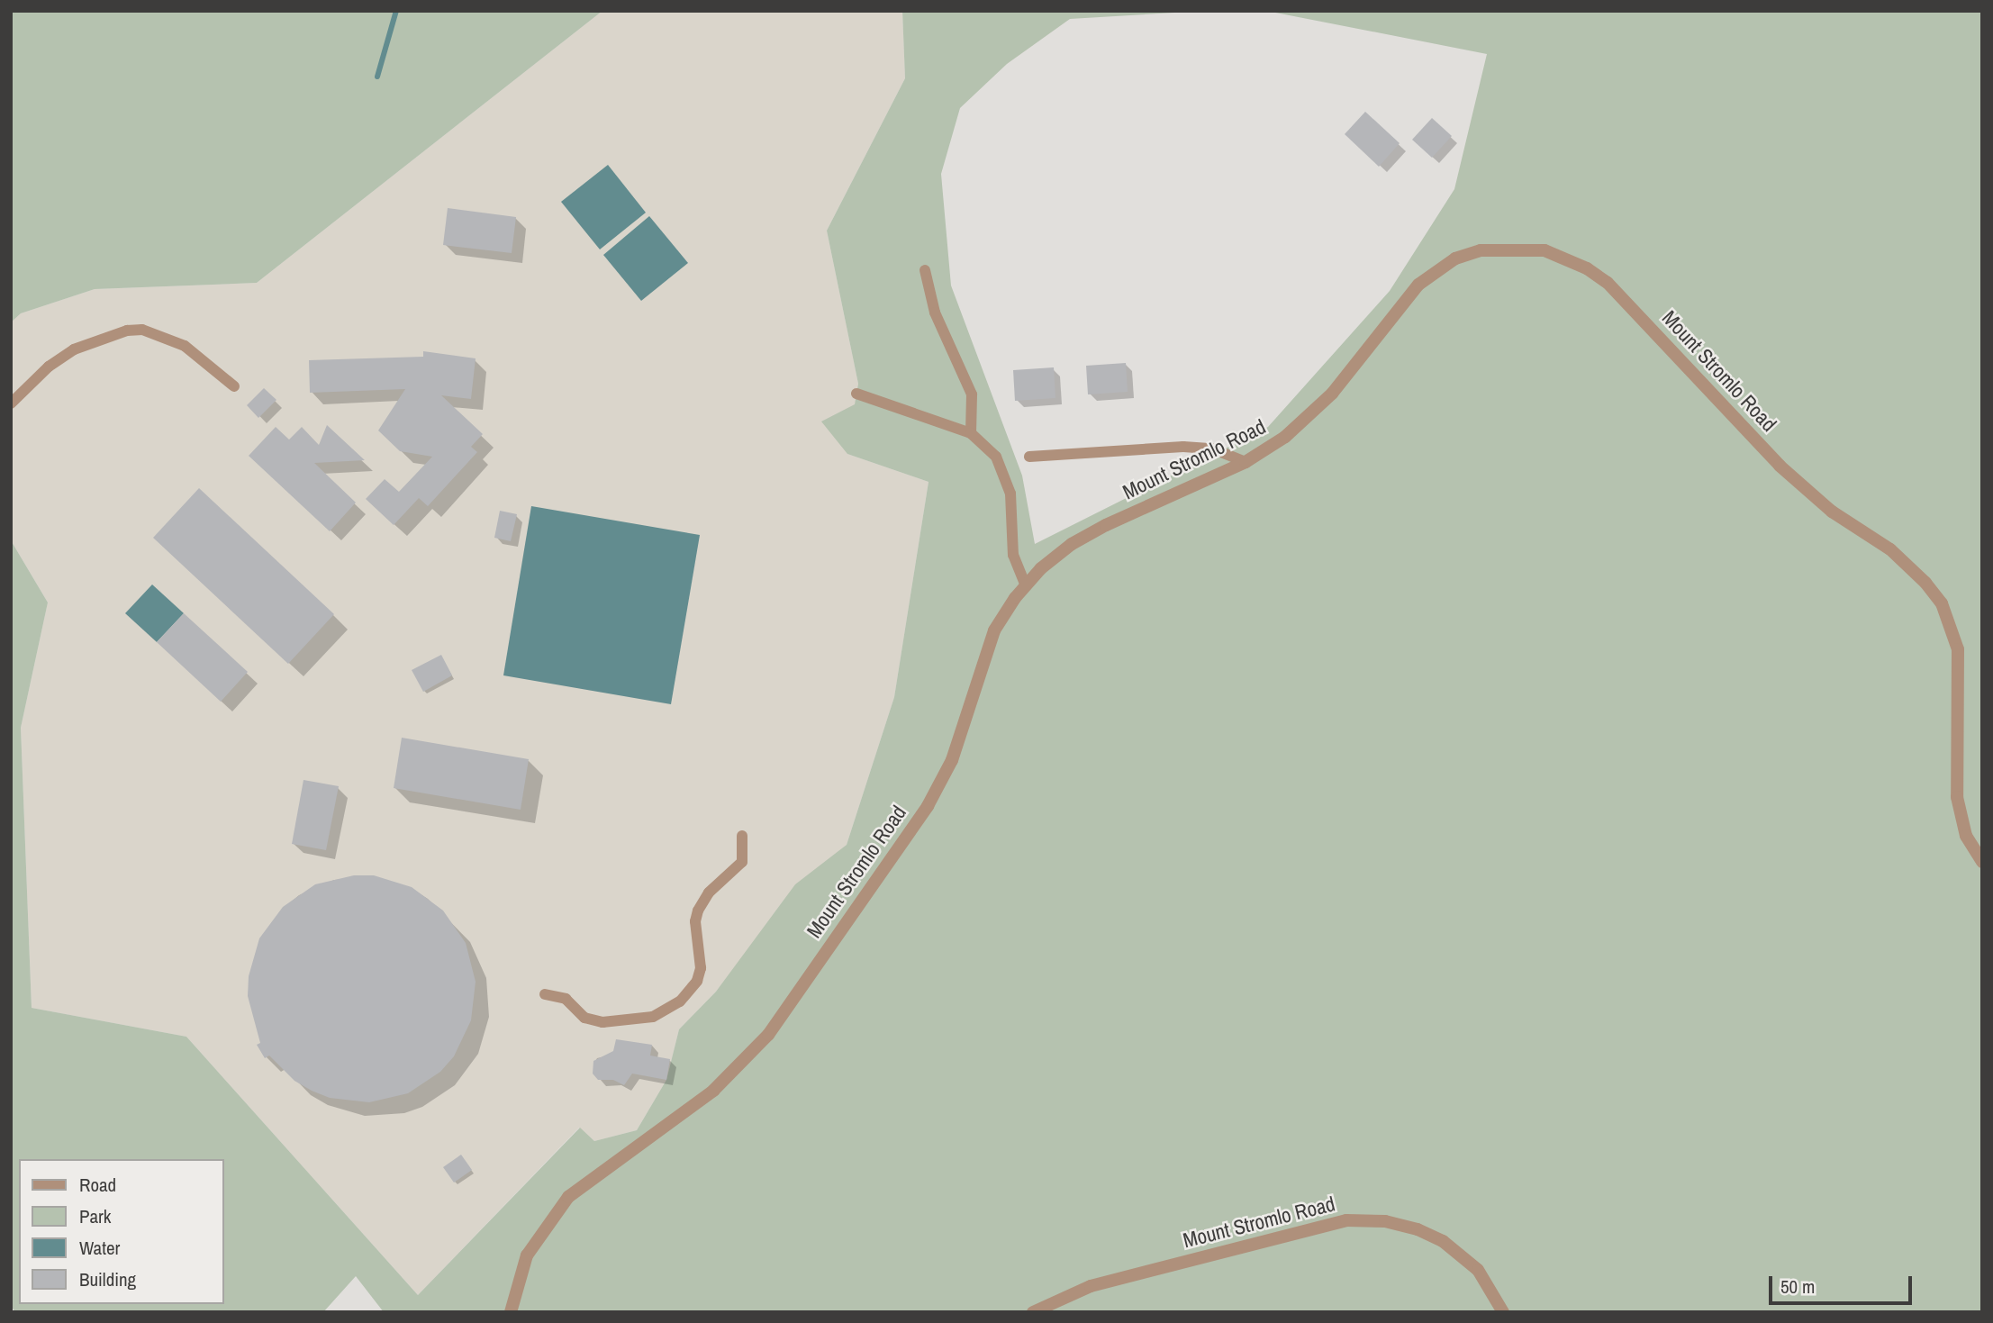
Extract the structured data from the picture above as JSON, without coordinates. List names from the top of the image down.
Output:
{
  "streets": {
    "street": ["Mount Stromlo Road"]
  },
  "legend": [
    "Road",
    "Park",
    "Water",
    "Building"
  ],
  "scale_bar": "50 m"
}
